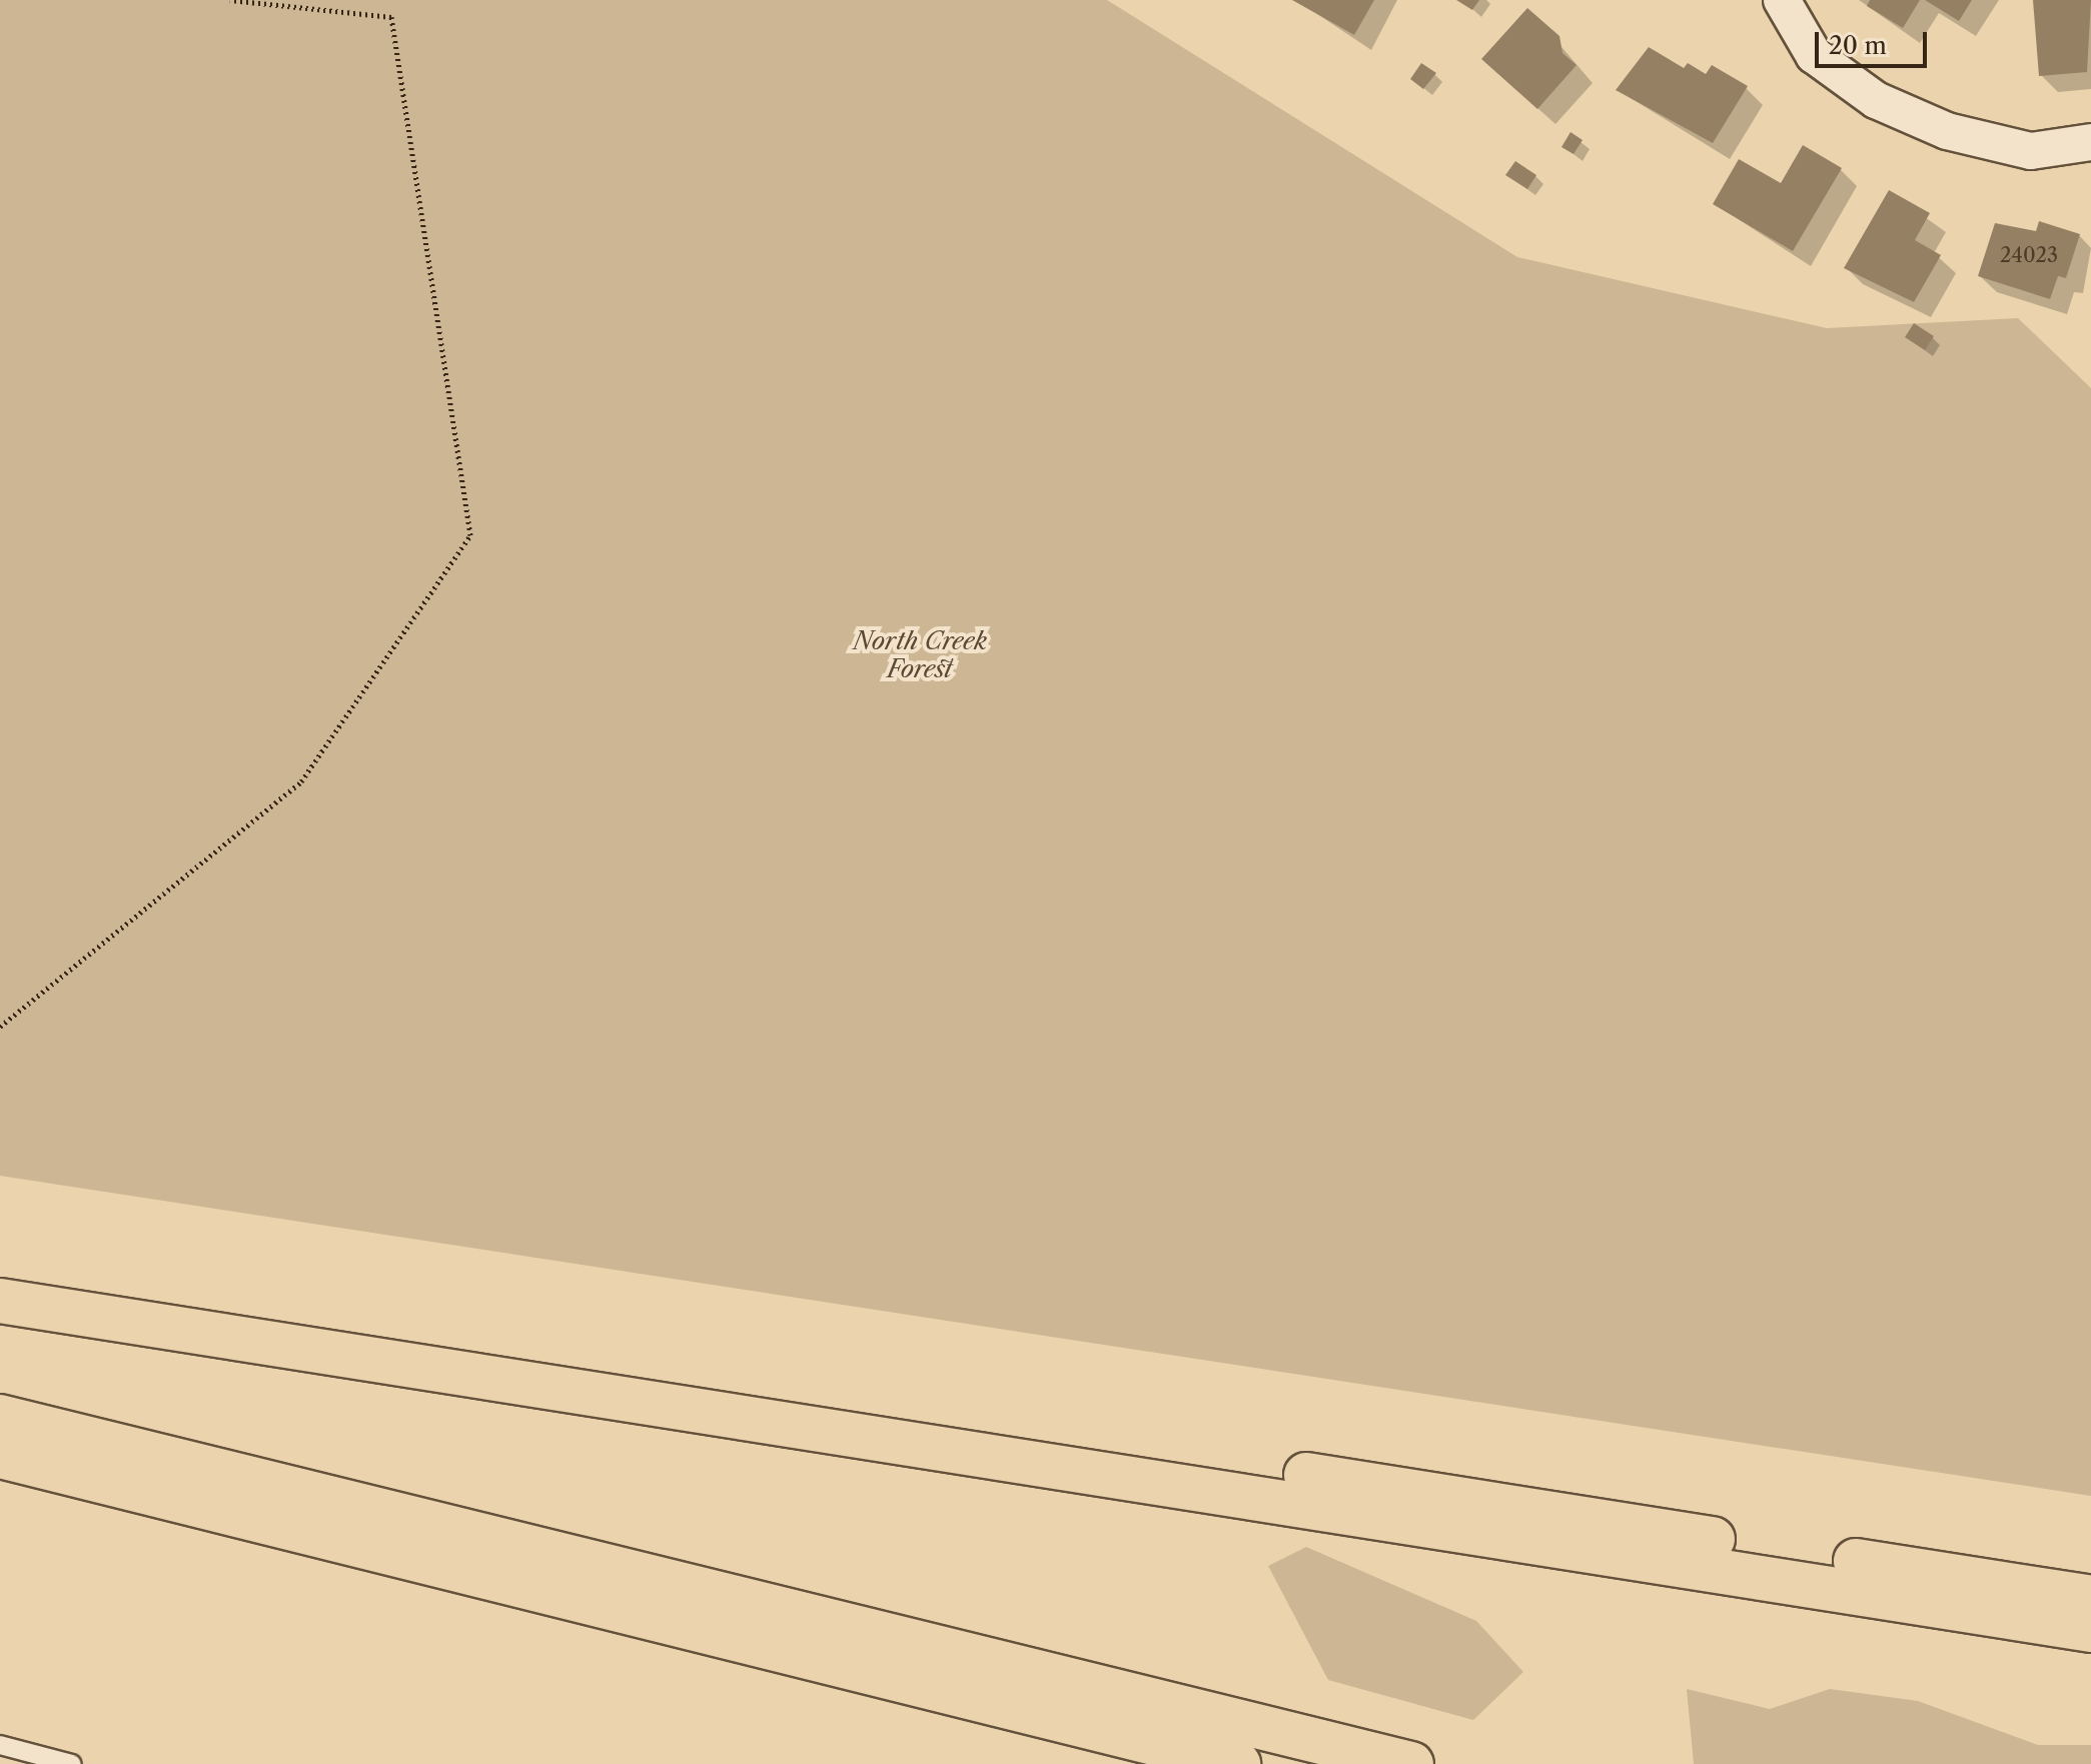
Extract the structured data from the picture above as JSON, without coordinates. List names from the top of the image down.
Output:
{
  "parks": ["North Creek Forest"],
  "house_numbers": ["24023"],
  "scale_bar": "20 m"
}
